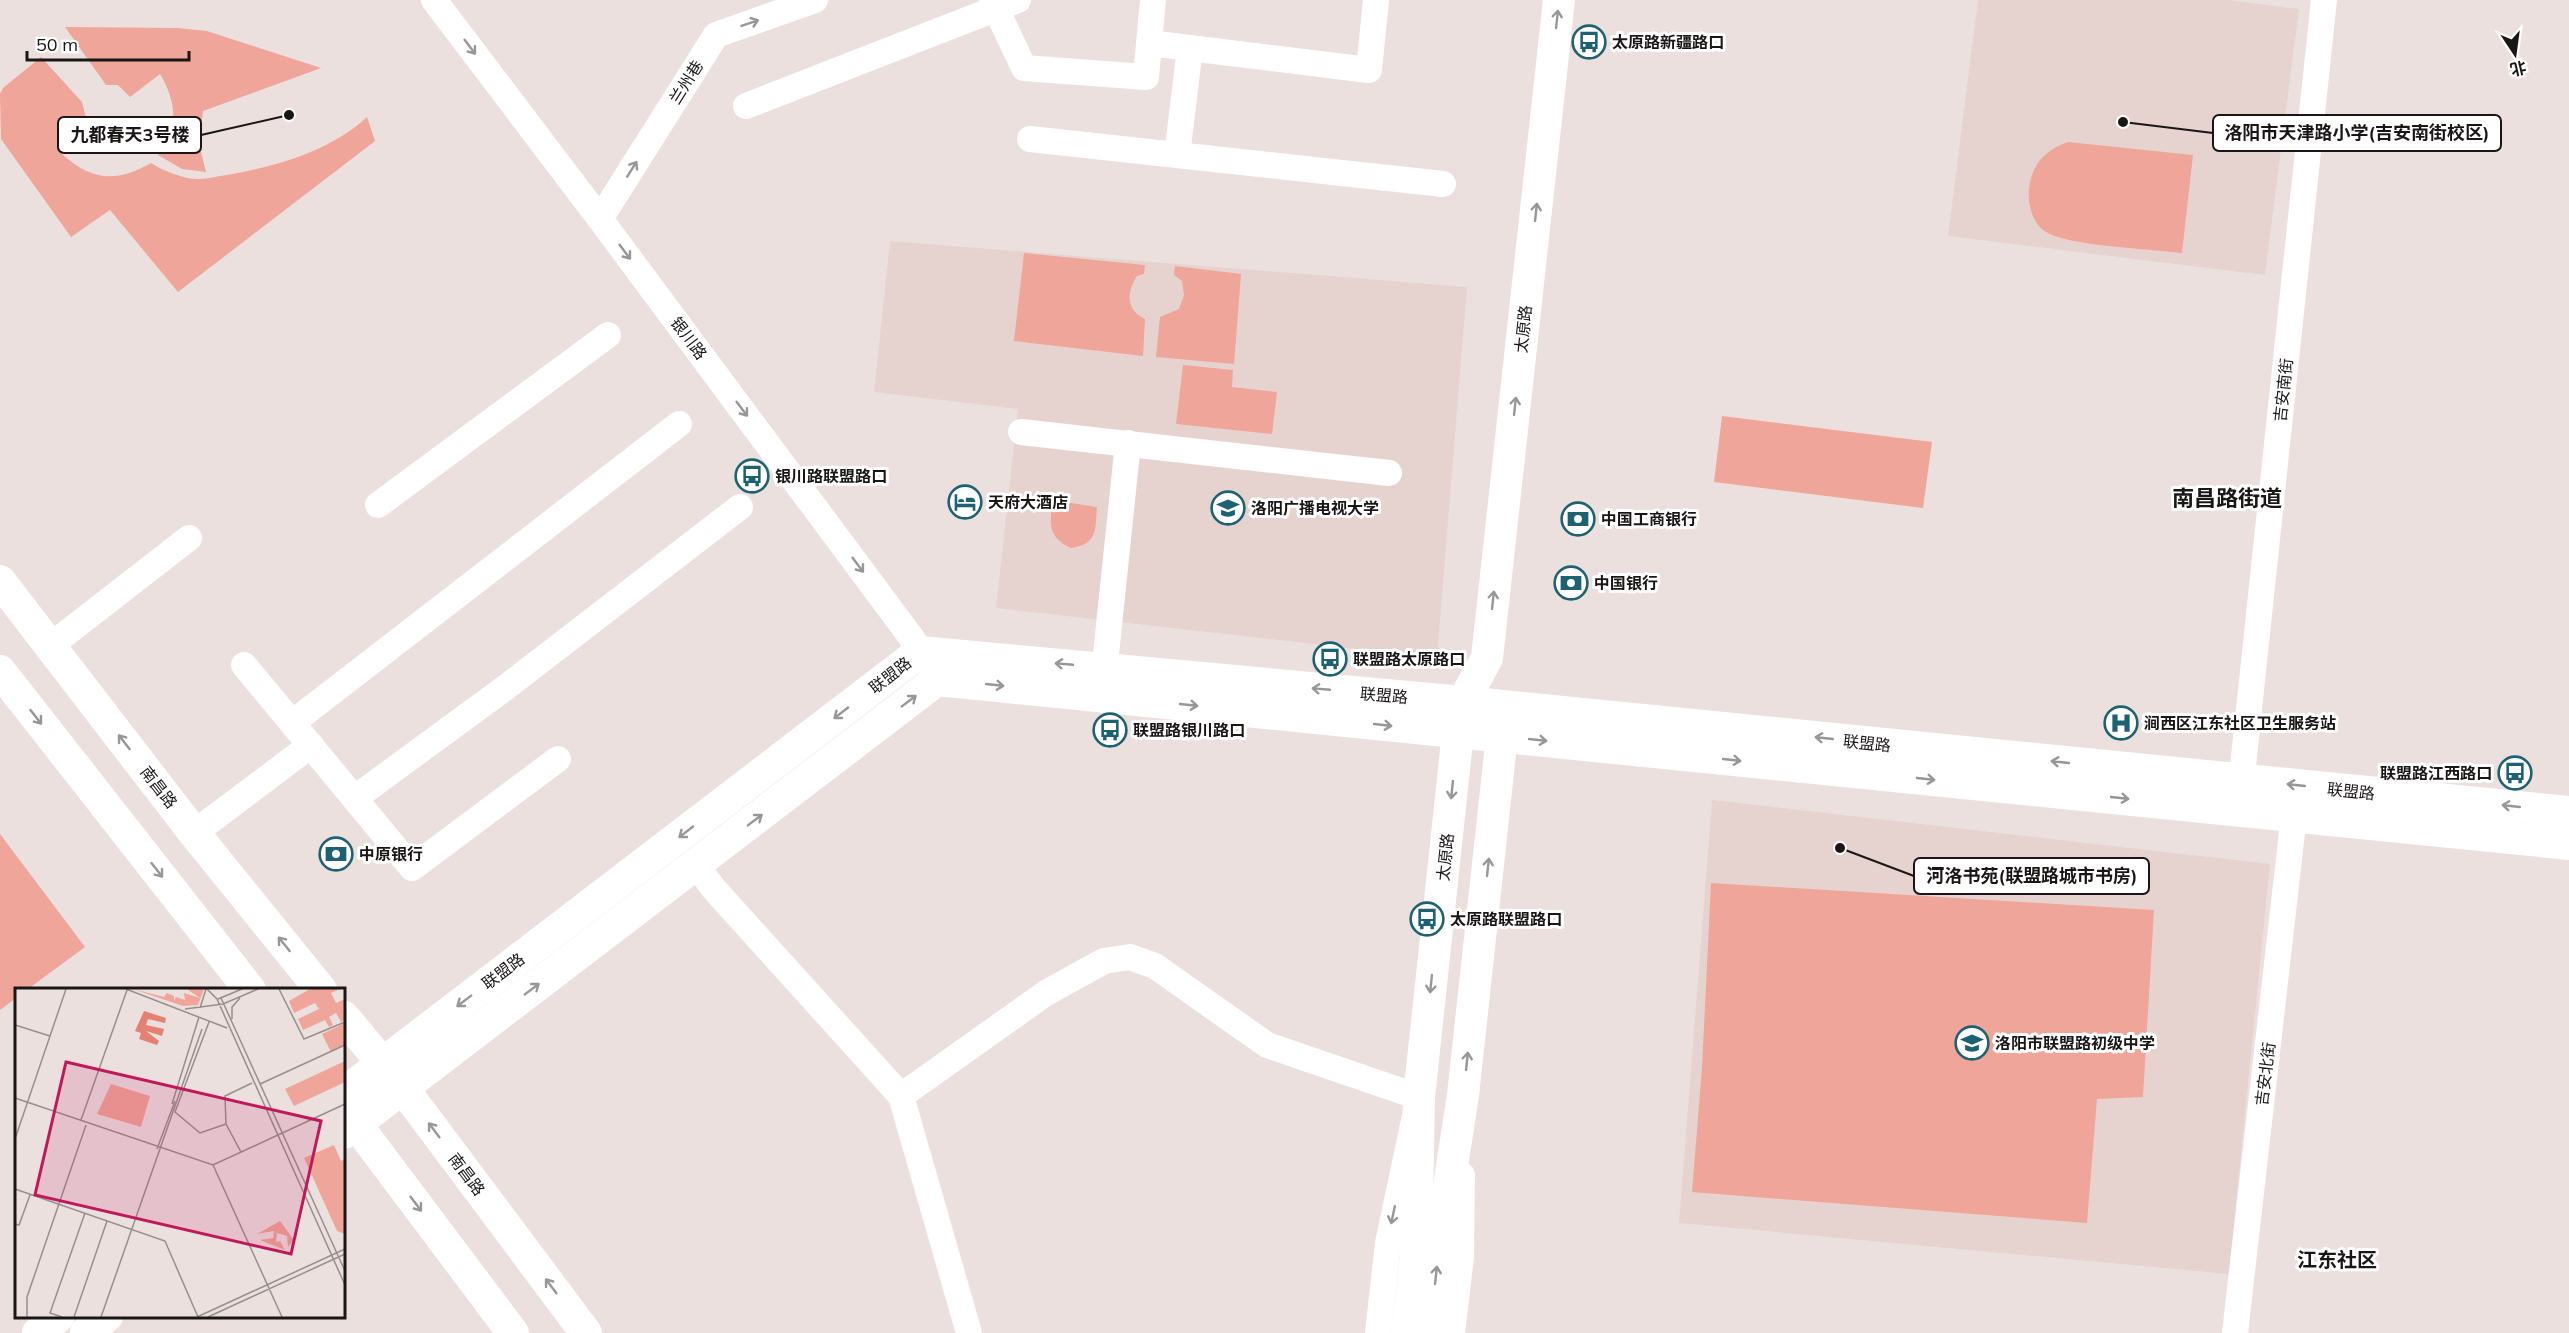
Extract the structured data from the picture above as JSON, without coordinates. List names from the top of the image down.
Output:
{
  "streets": {
    "main road": ["太原路", "联盟路", "南昌路"],
    "street": [
      "兰州巷",
      "银川路",
      "吉安南街",
      "吉安北街"
    ]
  },
  "crossings": [
    ["兰州巷", "银川路"],
    ["太原路", "联盟路"],
    ["银川路", "联盟路"],
    ["吉安南街", "联盟路"],
    ["联盟路", "南昌路"],
    ["联盟路", "吉安北街"]
  ],
  "one_way": ["银川路"],
  "districts": ["南昌路街道", "江东社区"],
  "places": {
    "bus stop": [
      "太原路新疆路口",
      "银川路联盟路口",
      "联盟路太原路口",
      "联盟路银川路口",
      "联盟路江西路口",
      "太原路联盟路口"
    ],
    "other": ["九都春天3号楼", "洛阳市天津路小学(吉安南街校区)", "河洛书苑(联盟路城市书房)"],
    "hotel": ["天府大酒店"],
    "school or university": ["洛阳广播电视大学", "洛阳市联盟路初级中学"],
    "bank": ["中国工商银行", "中国银行", "中原银行"],
    "hospital": ["涧西区江东社区卫生服务站"]
  },
  "scale_bar": "50 m",
  "north": "bottom"
}
